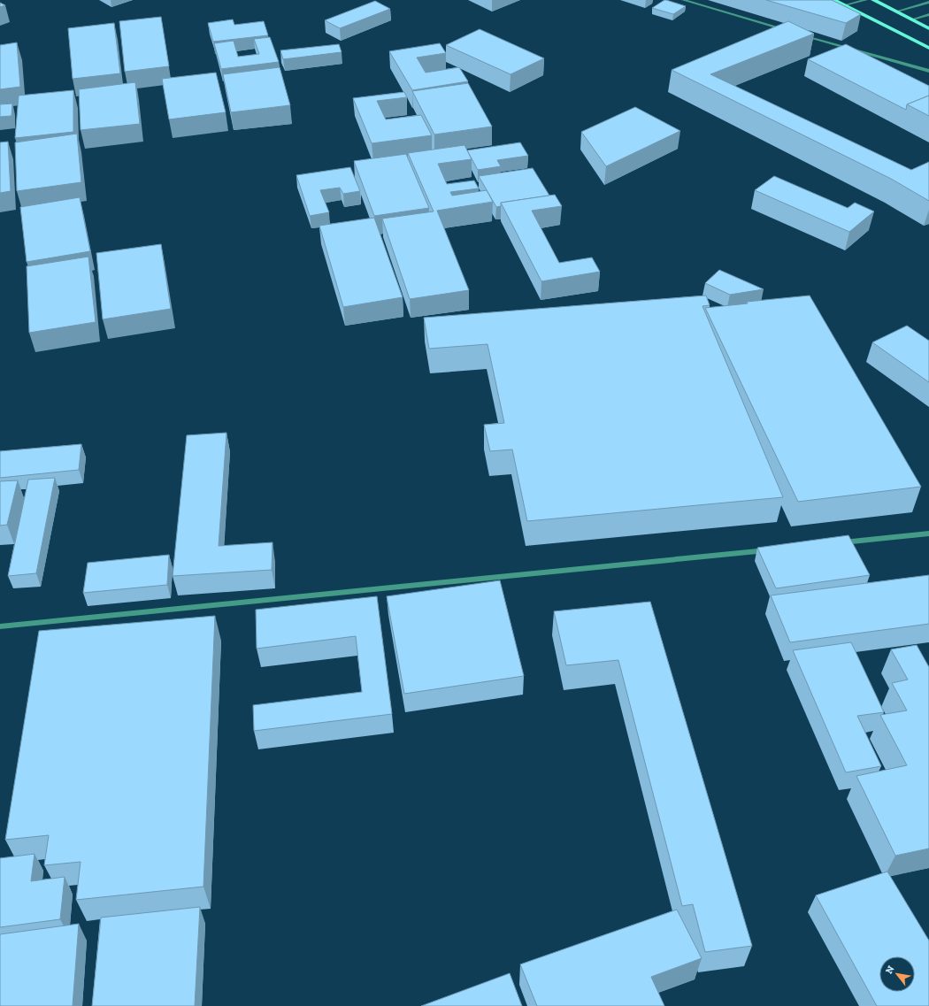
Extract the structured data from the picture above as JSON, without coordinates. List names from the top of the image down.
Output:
{
  "north": "top left"
}
